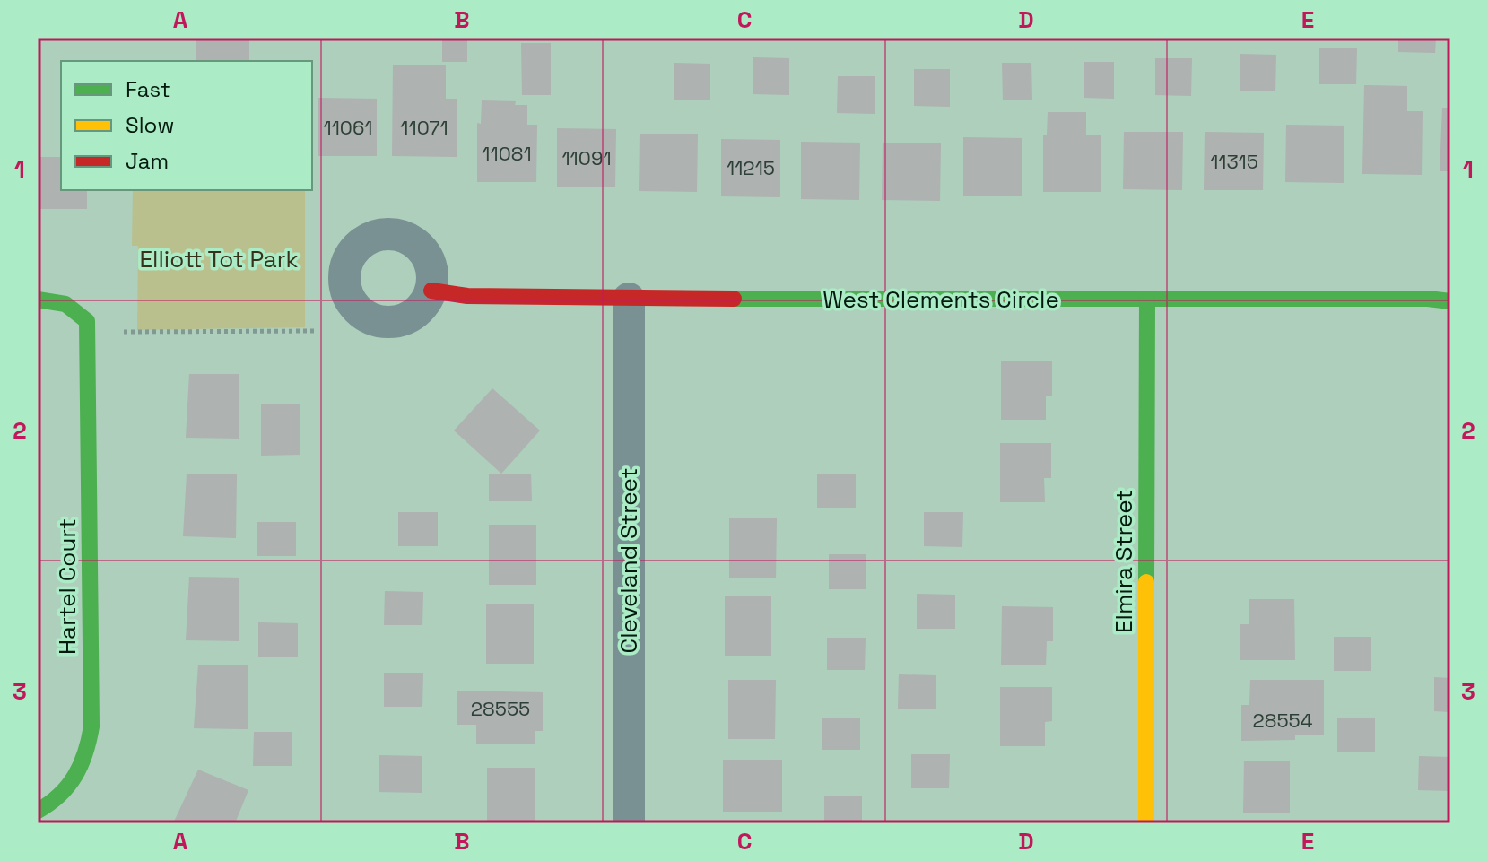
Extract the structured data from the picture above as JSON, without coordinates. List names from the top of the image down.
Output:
{
  "streets": {
    "street": [
      "West Clements Circle",
      "Cleveland Street",
      "Elmira Street",
      "Hartel Court"
    ]
  },
  "crossings": [
    ["West Clements Circle", "Cleveland Street"],
    ["West Clements Circle", "Elmira Street"]
  ],
  "parks": ["Elliott Tot Park"],
  "house_numbers": [
    "11061",
    "11071",
    "11081",
    "11091",
    "11315",
    "11215",
    "28555",
    "28554"
  ],
  "legend": ["Fast", "Slow", "Jam"],
  "grid": {
    "columns": [
      "A",
      "B",
      "C",
      "D",
      "E"
    ],
    "rows": ["1", "2", "3"]
  }
}
